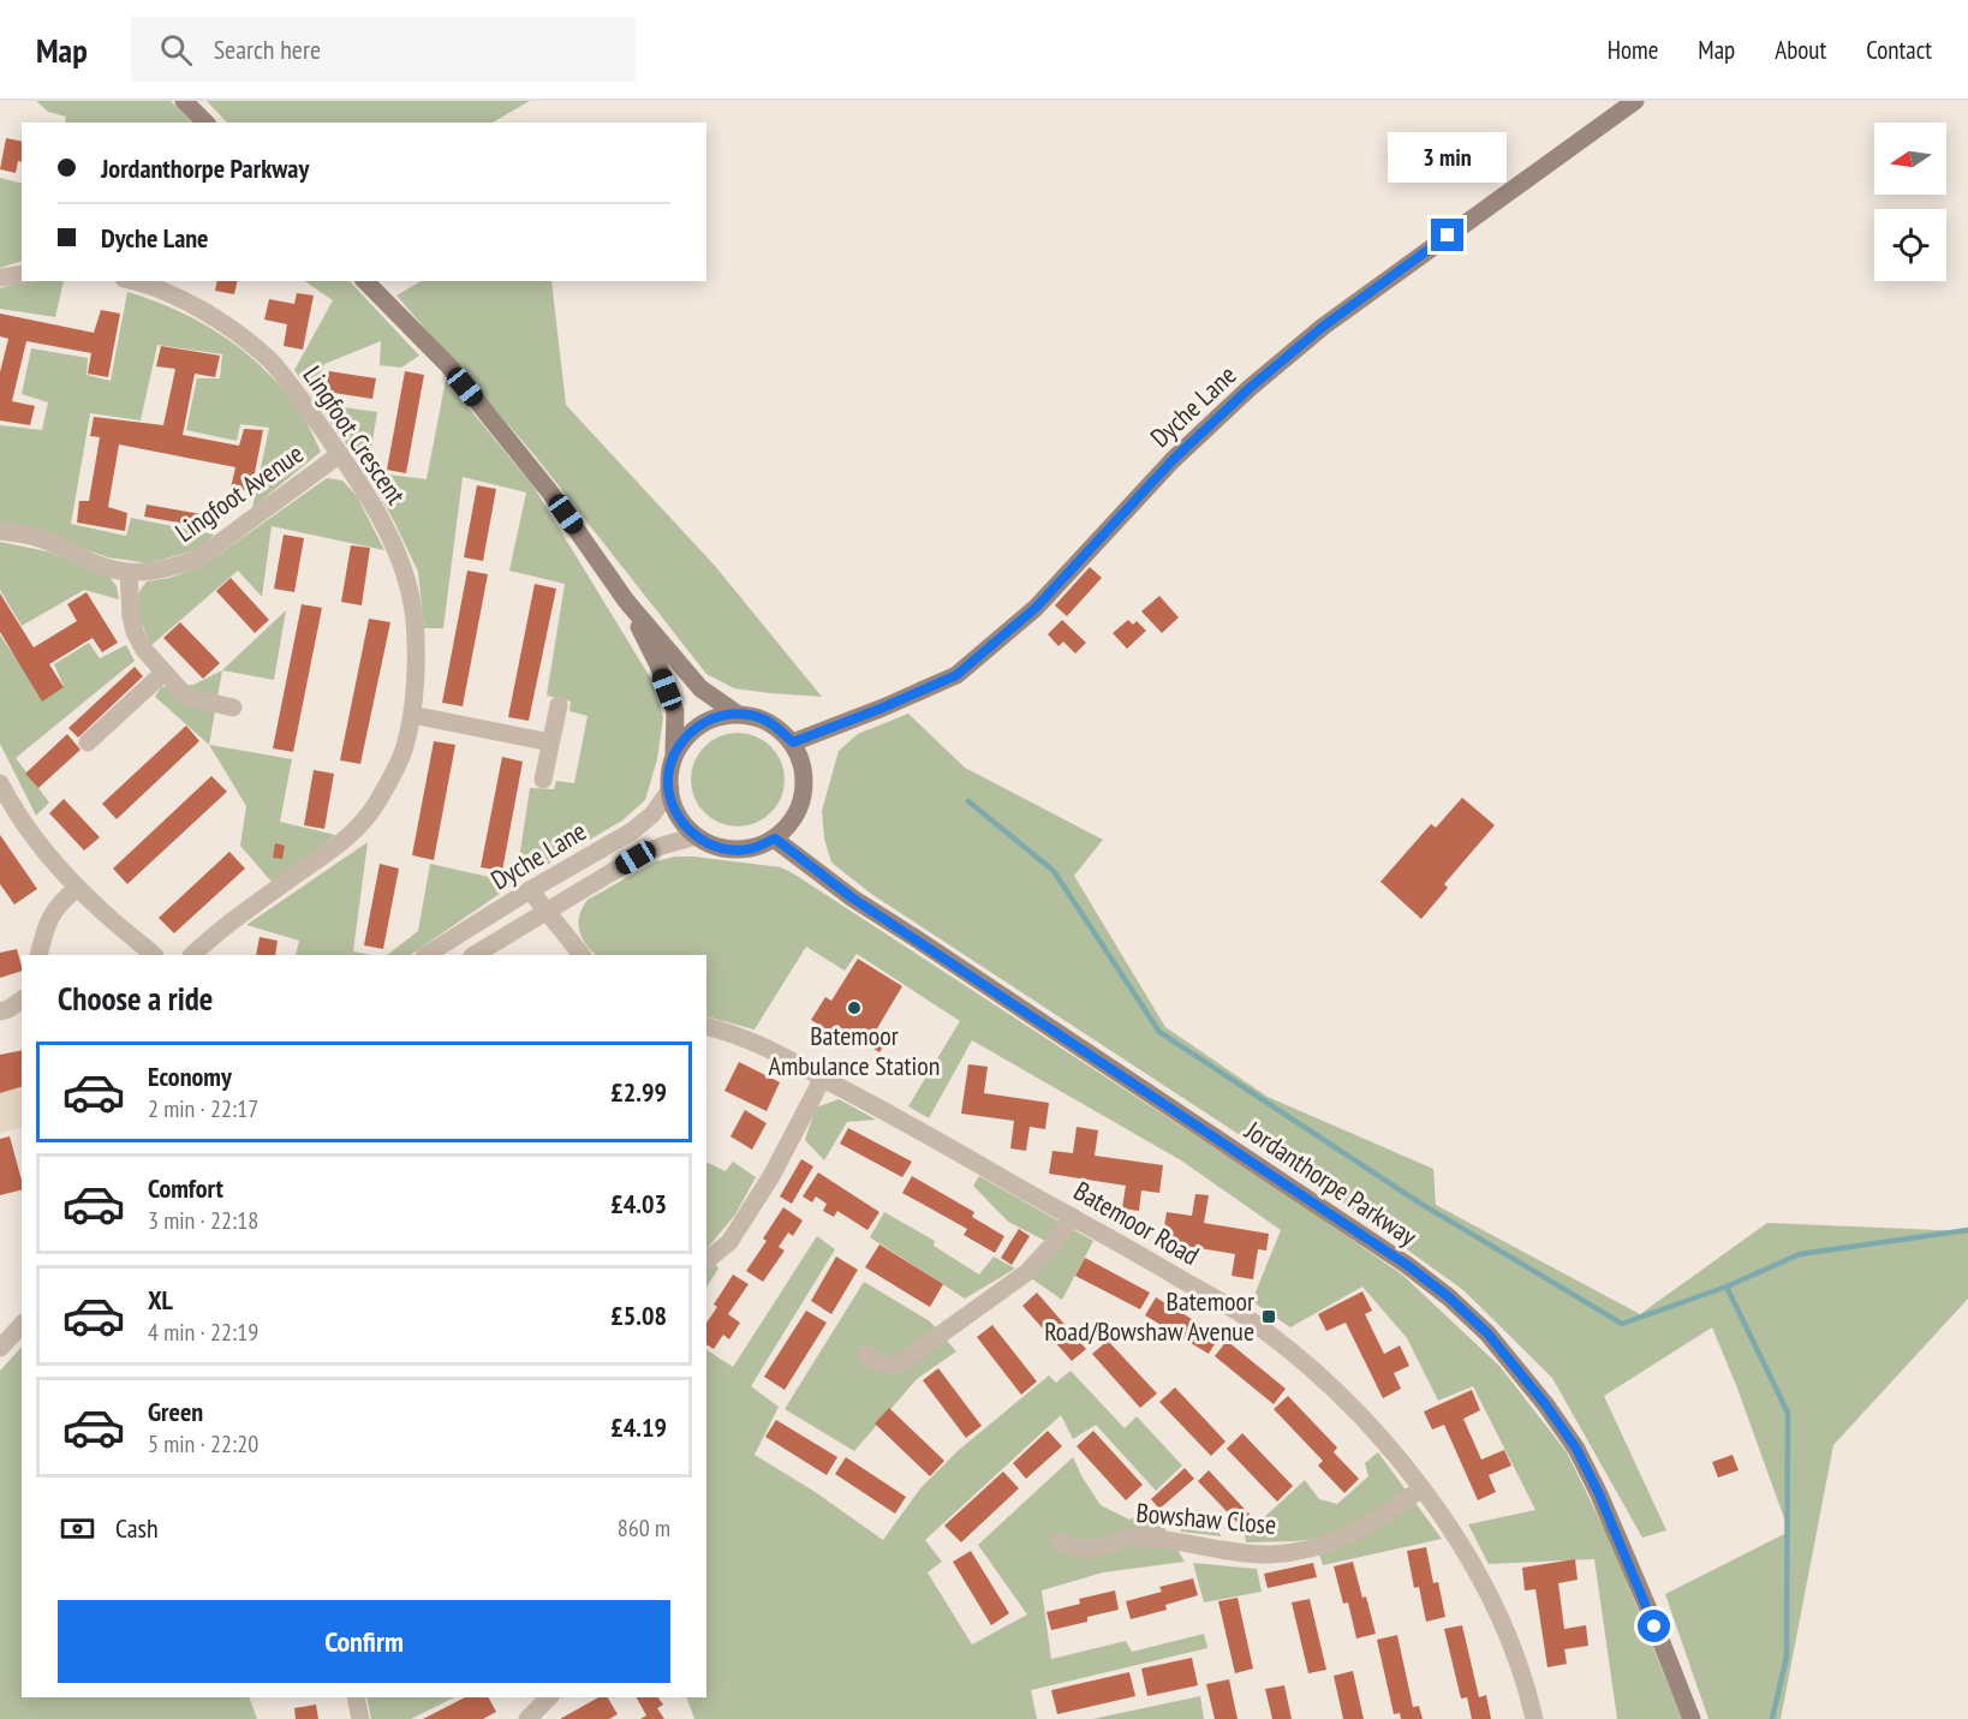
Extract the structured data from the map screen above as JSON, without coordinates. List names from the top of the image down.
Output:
{
  "streets": {
    "main road": ["Dyche Lane", "Jordanthorpe Parkway"],
    "street": [
      "Lingfoot Crescent",
      "Lingfoot Avenue",
      "Batemoor Road",
      "Bowshaw Close"
    ]
  },
  "crossings": [
    ["Dyche Lane", "Jordanthorpe Parkway"],
    ["Lingfoot Crescent", "Lingfoot Avenue"],
    ["Batemoor Road", "Bowshaw Close"]
  ],
  "places": {
    "other": ["Batemoor Ambulance Station"],
    "transit": ["Batemoor Road/Bowshaw Avenue"]
  },
  "north": "left",
  "page": {
    "header": "Map",
    "search": "Search here",
    "nav": [
      "Home",
      "Map",
      "About",
      "Contact"
    ],
    "banner": ["Jordanthorpe Parkway", "Dyche Lane"],
    "bubble": "3 min",
    "heading": "Choose a ride",
    "list": [
      {
        "name": "Economy",
        "note": "2 min · 22:17",
        "value": "£2.99"
      },
      {
        "name": "Comfort",
        "note": "3 min · 22:18",
        "value": "£4.03"
      },
      {
        "name": "XL",
        "note": "4 min · 22:19",
        "value": "£5.08"
      },
      {
        "name": "Green",
        "note": "5 min · 22:20",
        "value": "£4.19"
      }
    ],
    "pay": ["Cash", "860 m"],
    "buttons": "Confirm"
  }
}
